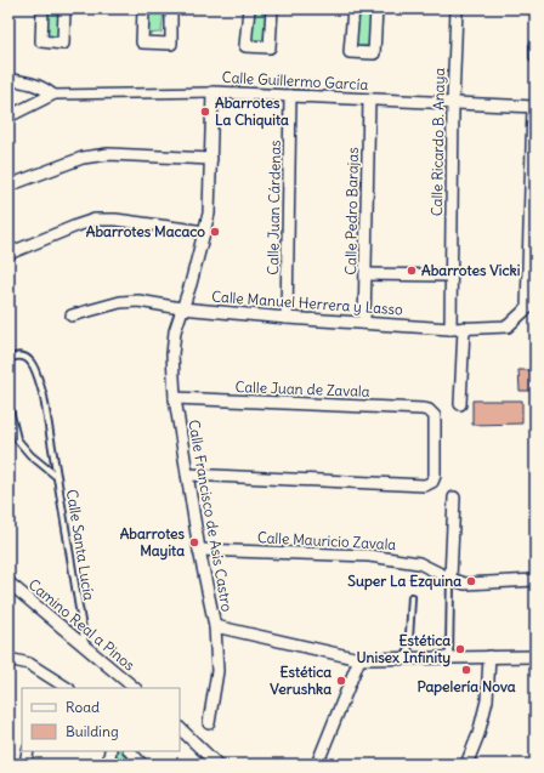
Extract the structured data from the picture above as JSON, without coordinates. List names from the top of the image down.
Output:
{
  "streets": {
    "street": [
      "Calle Guillermo García",
      "Calle Ricardo B. Anaya",
      "Calle Juan Cárdenas",
      "Calle Pedro Barajas",
      "Calle Manuel Herrera y Lasso",
      "Calle Juan de Zavala",
      "Calle Francisco de Asís Castro",
      "Calle Mauricio Zavala",
      "Camino Real a Pinos"
    ],
    "lane": ["Calle Santa Lucía"]
  },
  "crossings": [
    ["Calle Guillermo García", "Calle Ricardo B. Anaya"],
    ["Calle Guillermo García", "Calle Juan Cárdenas"],
    ["Calle Guillermo García", "Calle Pedro Barajas"],
    ["Calle Guillermo García", "Calle Francisco de Asís Castro"],
    ["Calle Ricardo B. Anaya", "Calle Manuel Herrera y Lasso"],
    ["Calle Juan Cárdenas", "Calle Manuel Herrera y Lasso"],
    ["Calle Pedro Barajas", "Calle Manuel Herrera y Lasso"],
    ["Calle Manuel Herrera y Lasso", "Calle Francisco de Asís Castro"],
    ["Calle Juan de Zavala", "Calle Francisco de Asís Castro"],
    ["Calle Francisco de Asís Castro", "Calle Mauricio Zavala"],
    ["Calle Santa Lucía", "Camino Real a Pinos"]
  ],
  "places": [
    "Abarrotes La Chiquita",
    "Abarrotes Macaco",
    "Abarrotes Vicki",
    "Abarrotes Mayita",
    "Super La Ezquina",
    "Estética Unisex Infinity",
    "Papelería Nova",
    "Estética Verushka"
  ],
  "legend": ["Road", "Building"]
}
